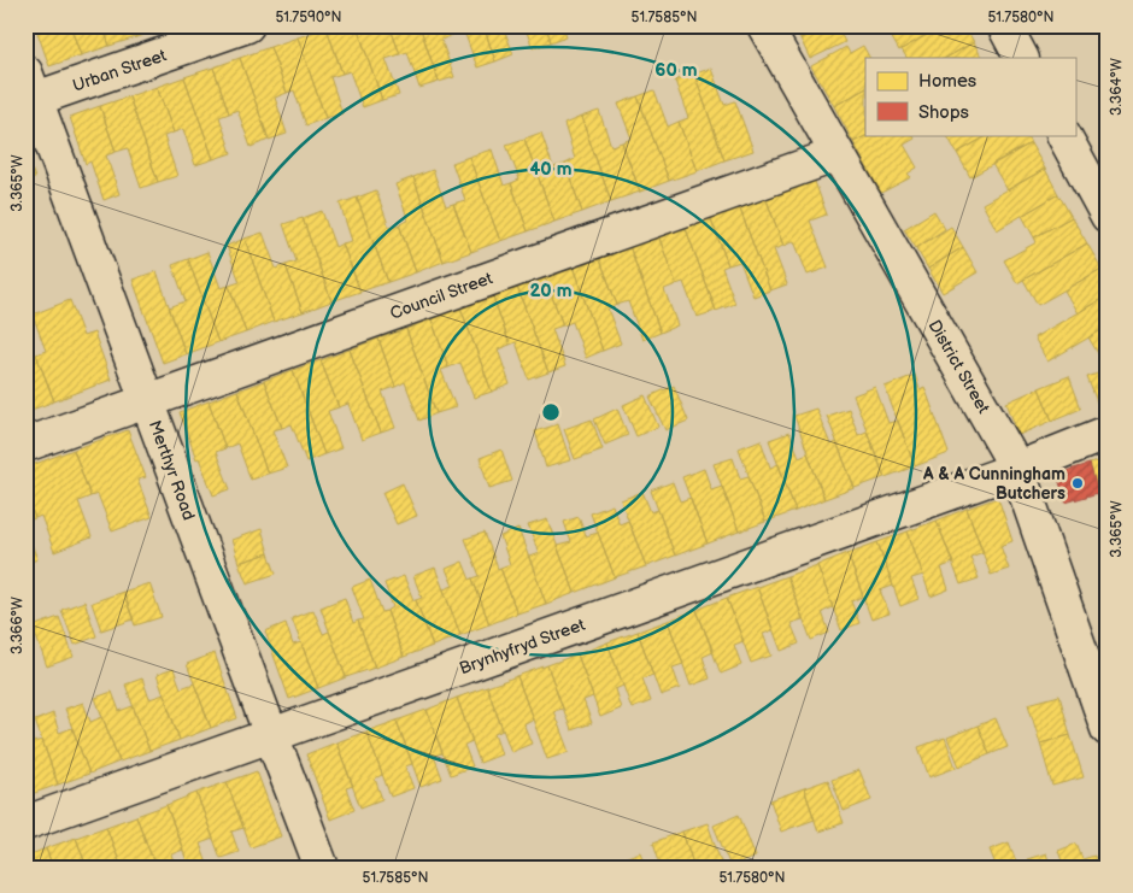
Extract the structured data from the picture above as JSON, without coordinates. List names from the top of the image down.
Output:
{
  "streets": {
    "street": [
      "Urban Street",
      "Council Street",
      "District Street",
      "Merthyr Road",
      "Brynhyfryd Street"
    ]
  },
  "crossings": [
    ["Urban Street", "Merthyr Road"],
    ["Council Street", "District Street"],
    ["Council Street", "Merthyr Road"],
    ["District Street", "Brynhyfryd Street"],
    ["Merthyr Road", "Brynhyfryd Street"]
  ],
  "places": ["A & A Cunningham Butchers"],
  "legend": ["Homes", "Shops"],
  "coordinates": [
    "51.7590°N",
    "51.7585°N",
    "51.7580°N",
    "3.364°W",
    "3.365°W",
    "3.366°W"
  ],
  "rings": ["60 m", "40 m", "20 m"]
}
